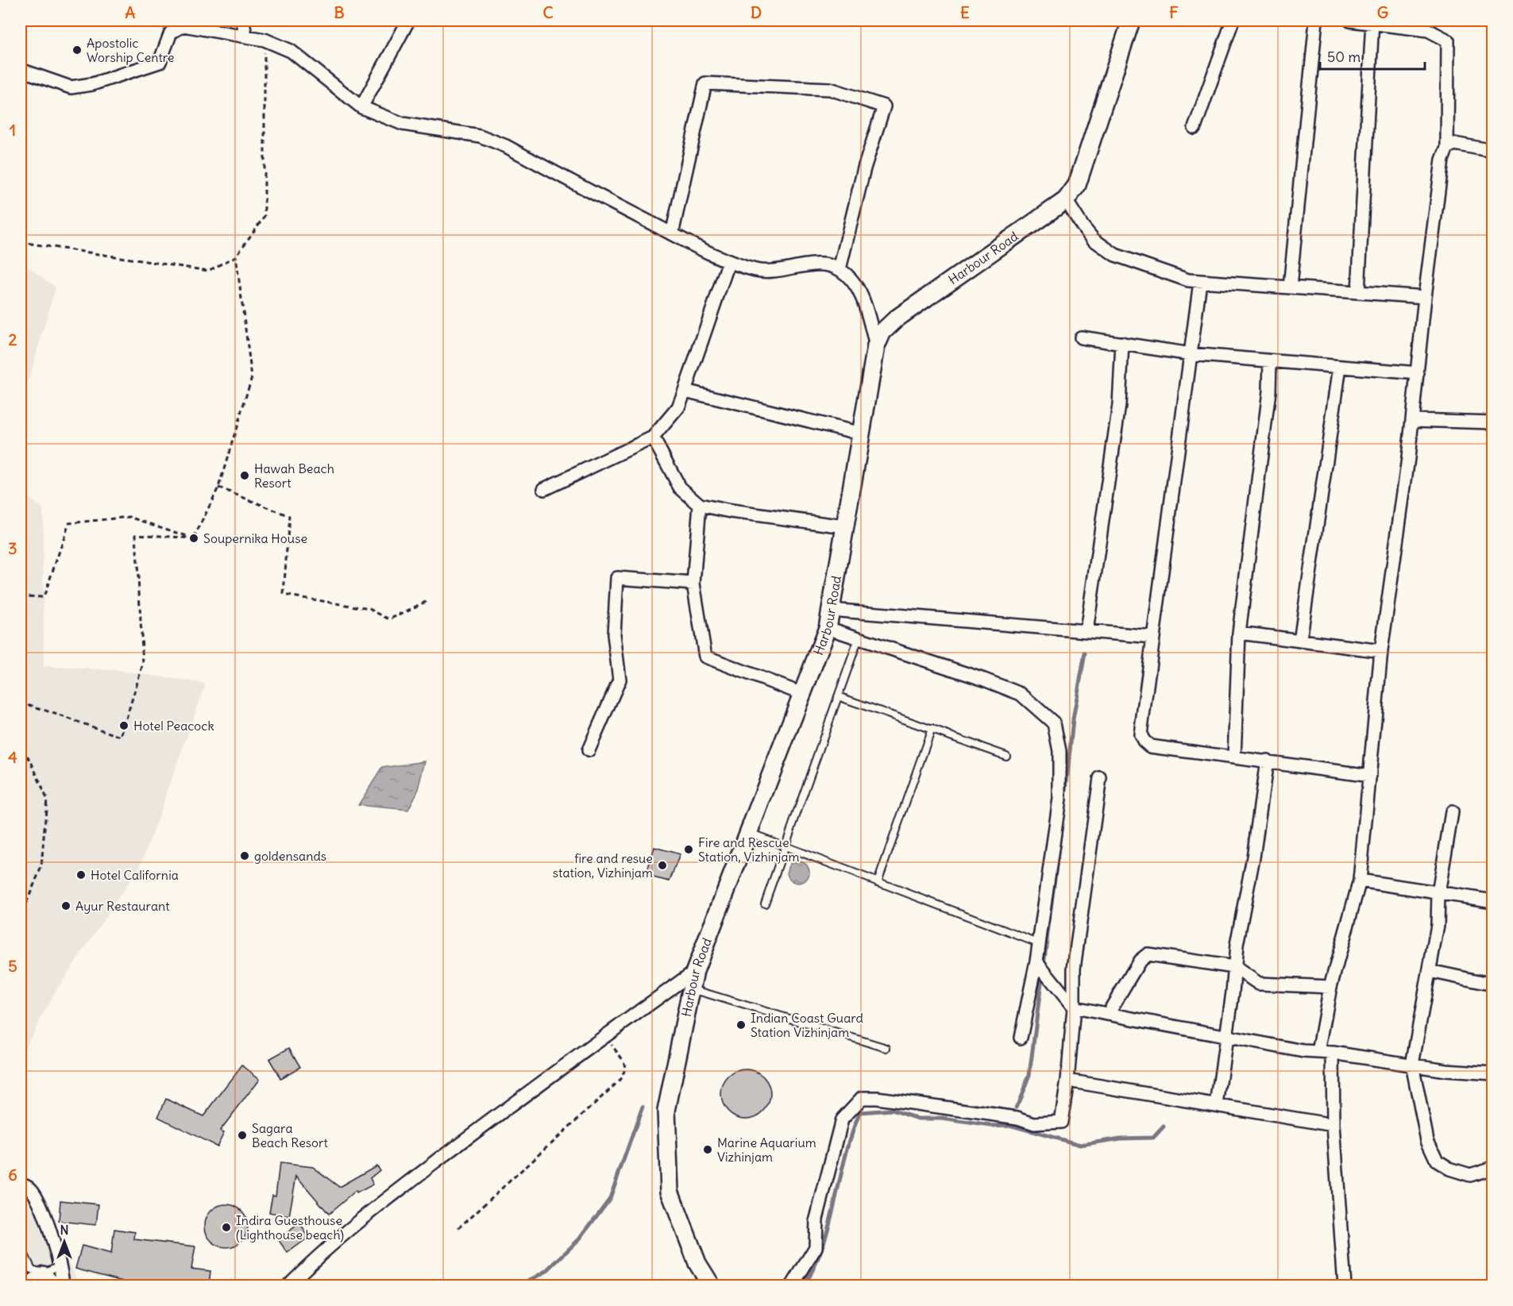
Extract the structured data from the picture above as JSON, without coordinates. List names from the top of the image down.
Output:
{
  "streets": {
    "street": ["Harbour Road"]
  },
  "places": [
    "Apostolic Worship Centre",
    "Hawah Beach Resort",
    "Soupernika House",
    "Hotel Peacock",
    "Fire and Rescue Station, Vizhinjam",
    "goldensands",
    "fire and resue station, Vizhinjam",
    "Hotel California",
    "Ayur Restaurant",
    "Indian Coast Guard Station Vizhinjam",
    "Sagara Beach Resort",
    "Marine Aquarium Vizhinjam",
    "Indira Guesthouse (Lighthouse beach)"
  ],
  "scale_bar": "50 m",
  "north": "top",
  "grid": {
    "columns": [
      "A",
      "B",
      "C",
      "D",
      "E",
      "F",
      "G"
    ],
    "rows": [
      "1",
      "2",
      "3",
      "4",
      "5",
      "6"
    ]
  }
}
